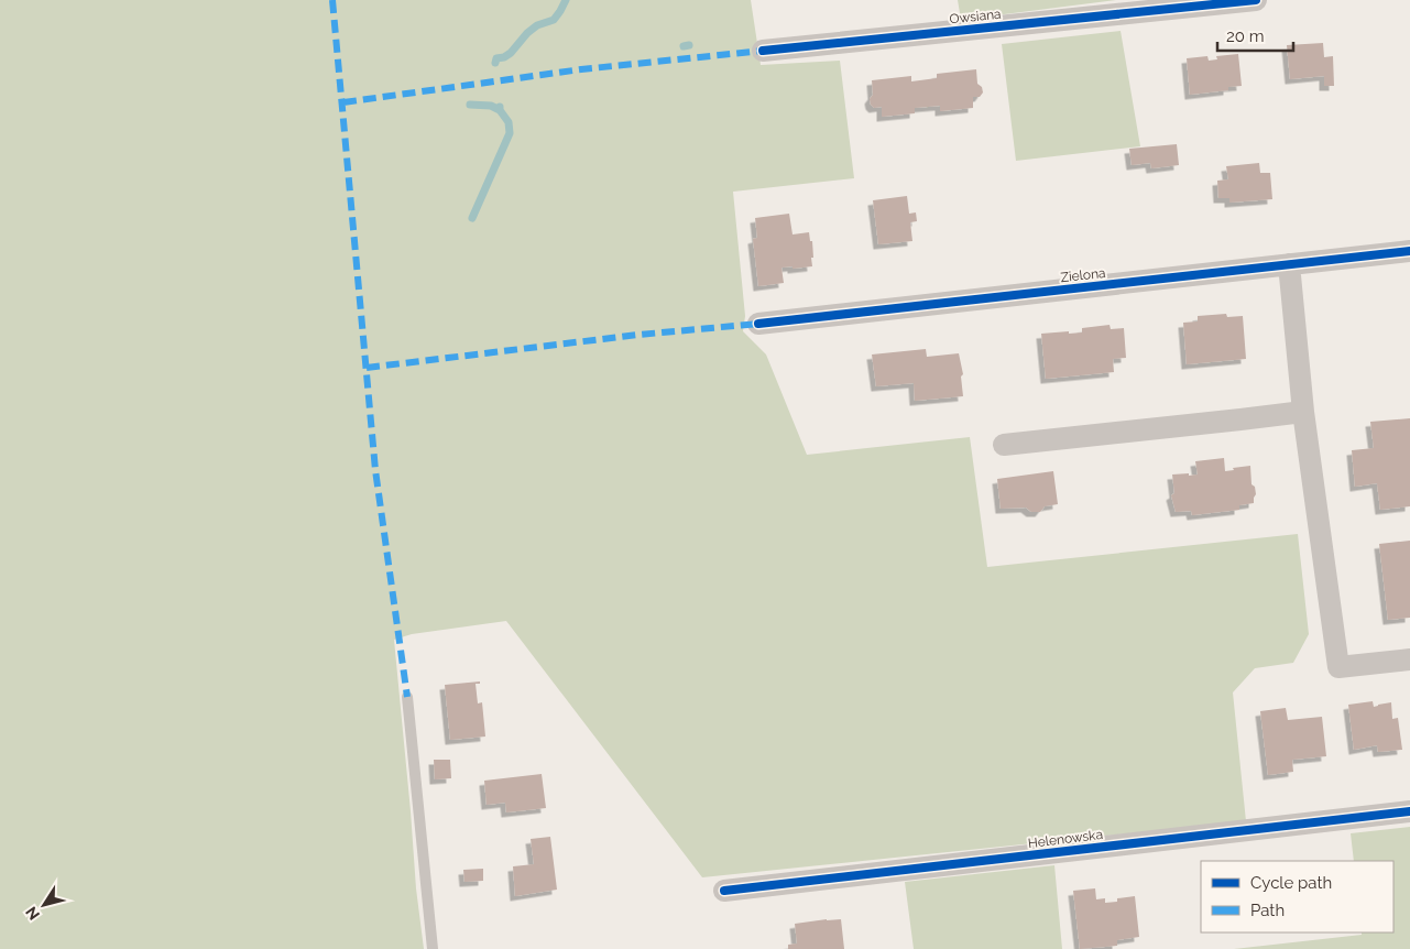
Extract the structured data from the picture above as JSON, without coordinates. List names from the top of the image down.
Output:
{
  "streets": {
    "street": ["Owsiana", "Zielona", "Helenowska"]
  },
  "legend": ["Cycle path", "Path"],
  "scale_bar": "20 m",
  "north": "bottom left"
}
